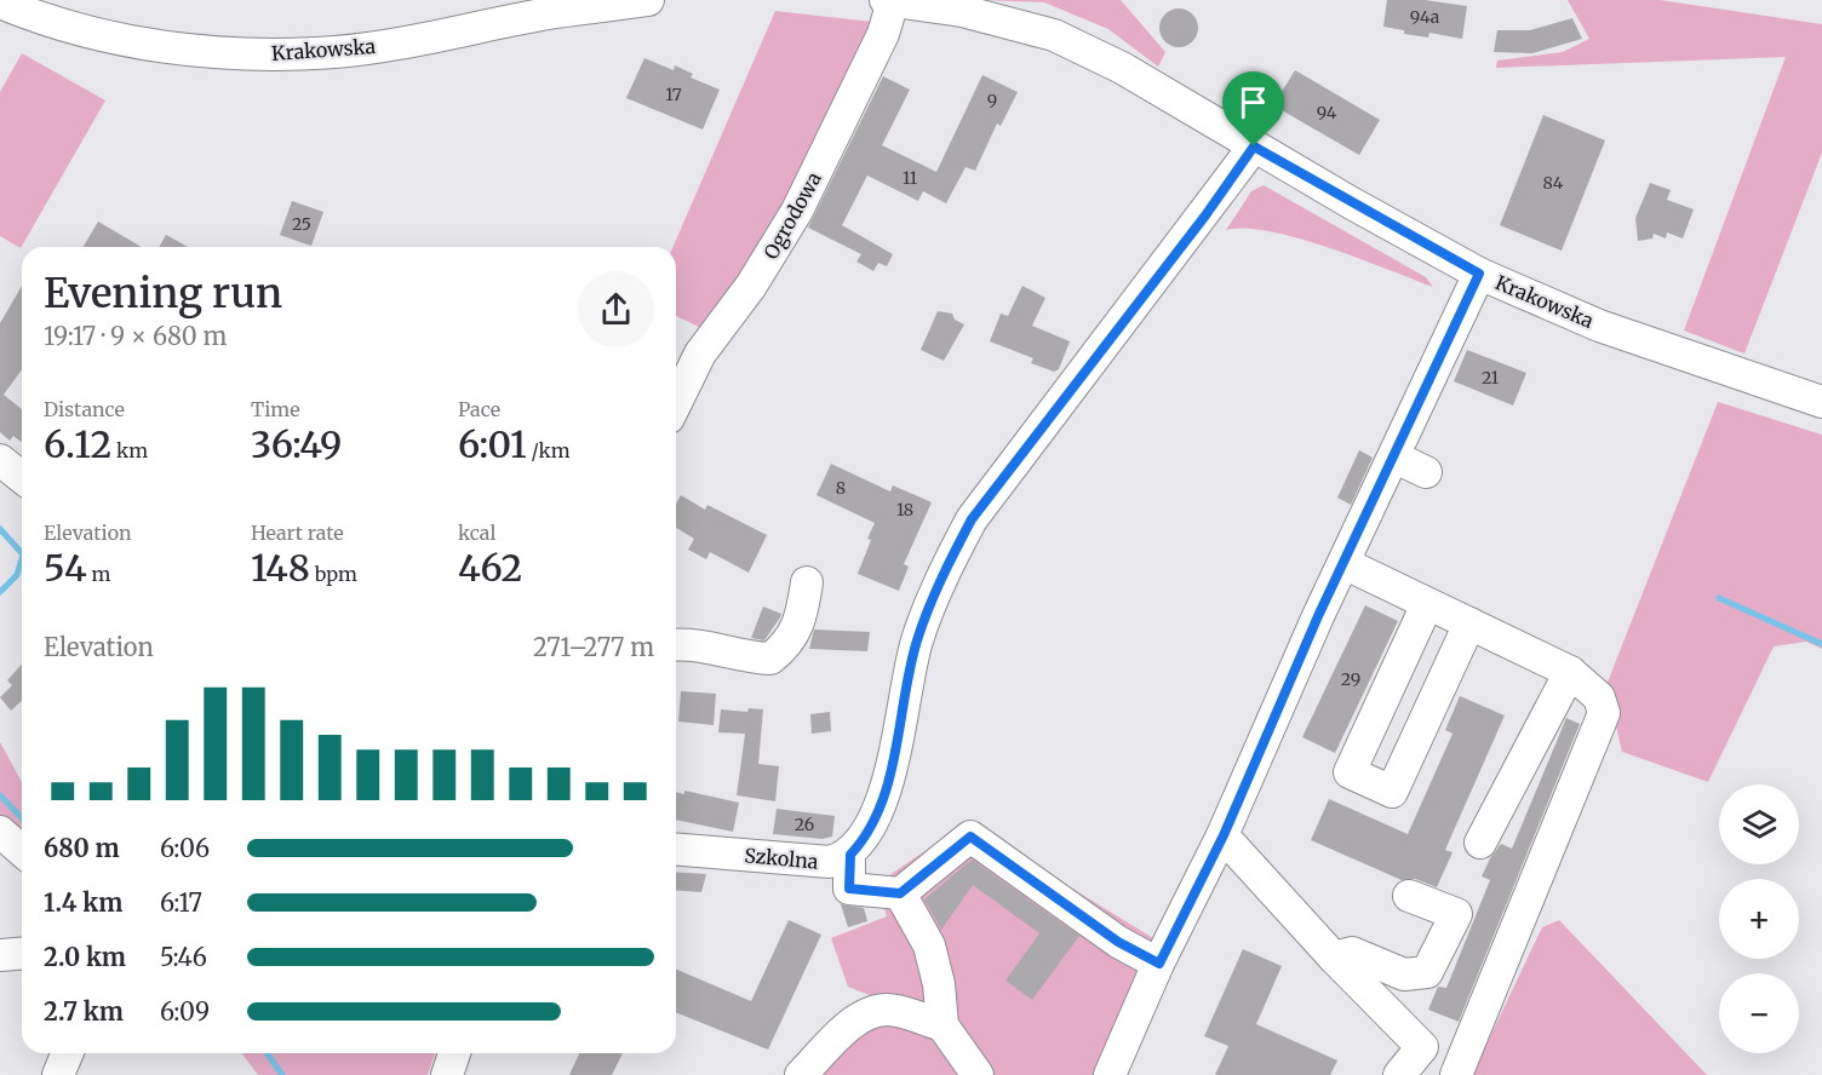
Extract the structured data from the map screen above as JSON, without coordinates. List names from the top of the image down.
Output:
{
  "streets": {
    "street": ["Krakowska", "Ogrodowa", "Szkolna"]
  },
  "crossings": [
    ["Krakowska", "Ogrodowa"]
  ],
  "house_numbers": [
    "94a",
    "17",
    "9",
    "94",
    "11",
    "84",
    "25",
    "21",
    "8",
    "18",
    "29",
    "26"
  ],
  "page": {
    "heading": ["Evening run", "19:17 · 9 × 680 m"],
    "stats": [
      ["Distance", "6.12 km"],
      ["Time", "36:49"],
      ["Pace", "6:01 /km"],
      ["Elevation", "54 m"],
      ["Heart rate", "148 bpm"],
      ["kcal", "462"]
    ],
    "chart": ["Elevation", "271–277 m"],
    "map_buttons": ["+", "−"],
    "list": [
      {
        "name": "680 m",
        "note": "6:06"
      },
      {
        "name": "1.4 km",
        "note": "6:17"
      },
      {
        "name": "2.0 km",
        "note": "5:46"
      },
      {
        "name": "2.7 km",
        "note": "6:09"
      }
    ]
  }
}
